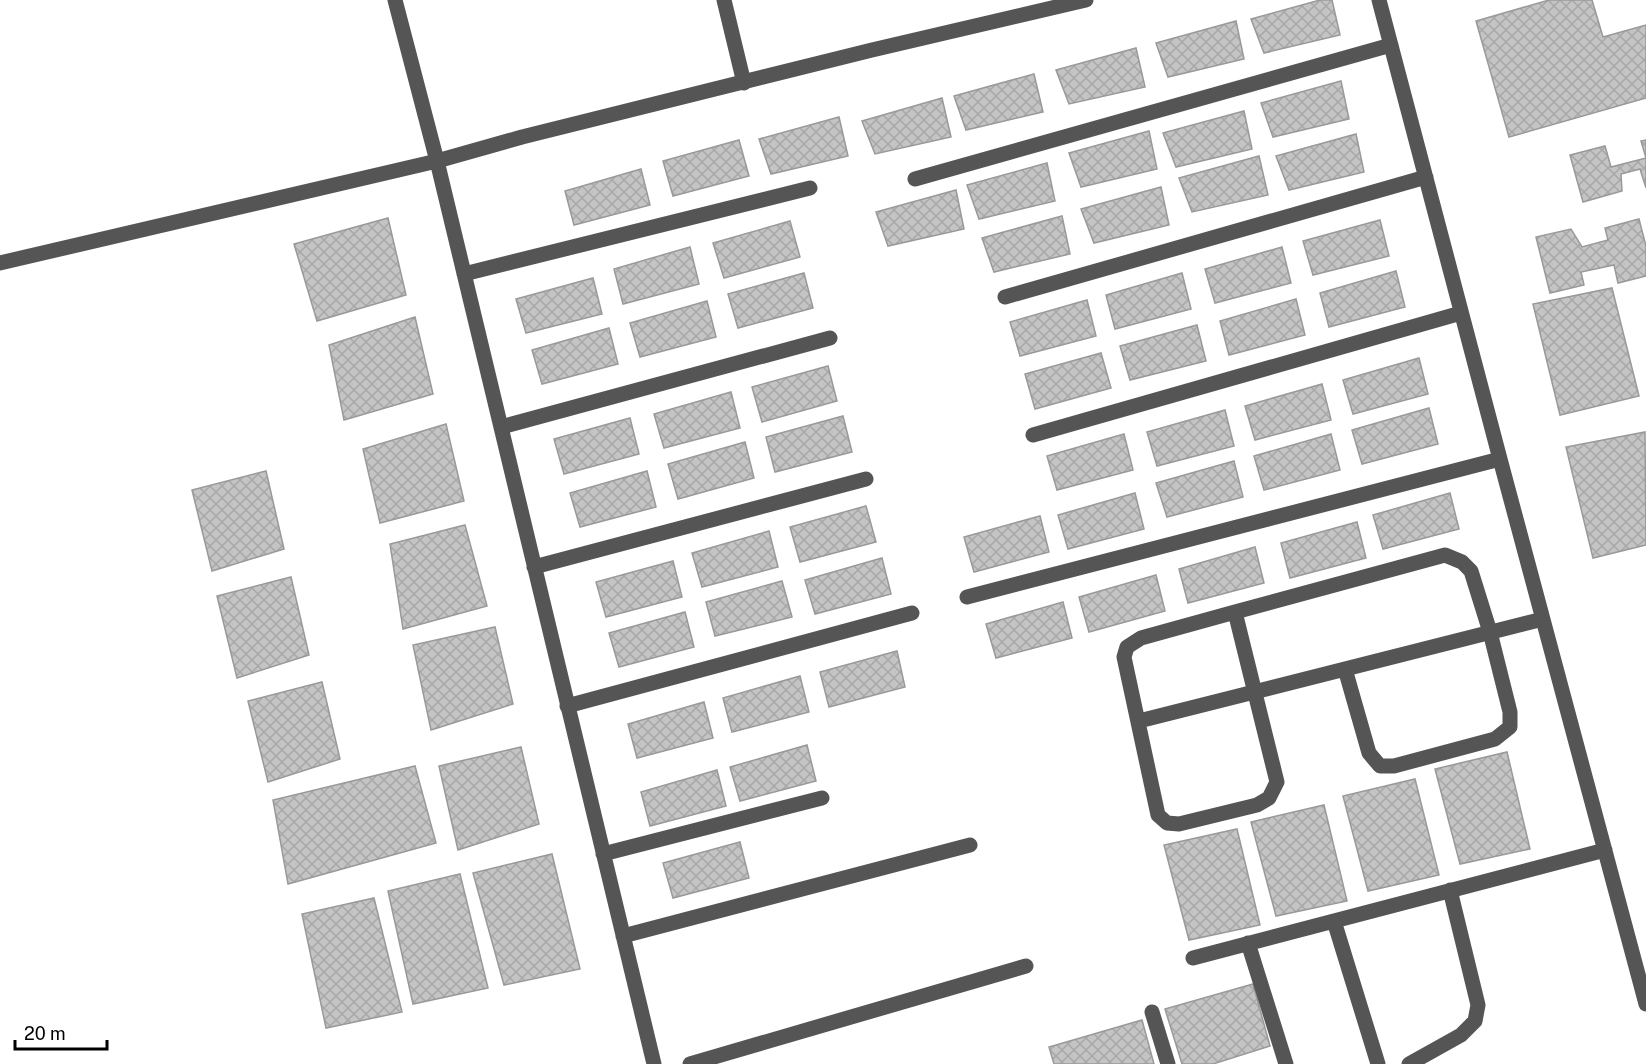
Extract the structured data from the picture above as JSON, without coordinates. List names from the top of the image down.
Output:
{
  "scale_bar": "20 m"
}
